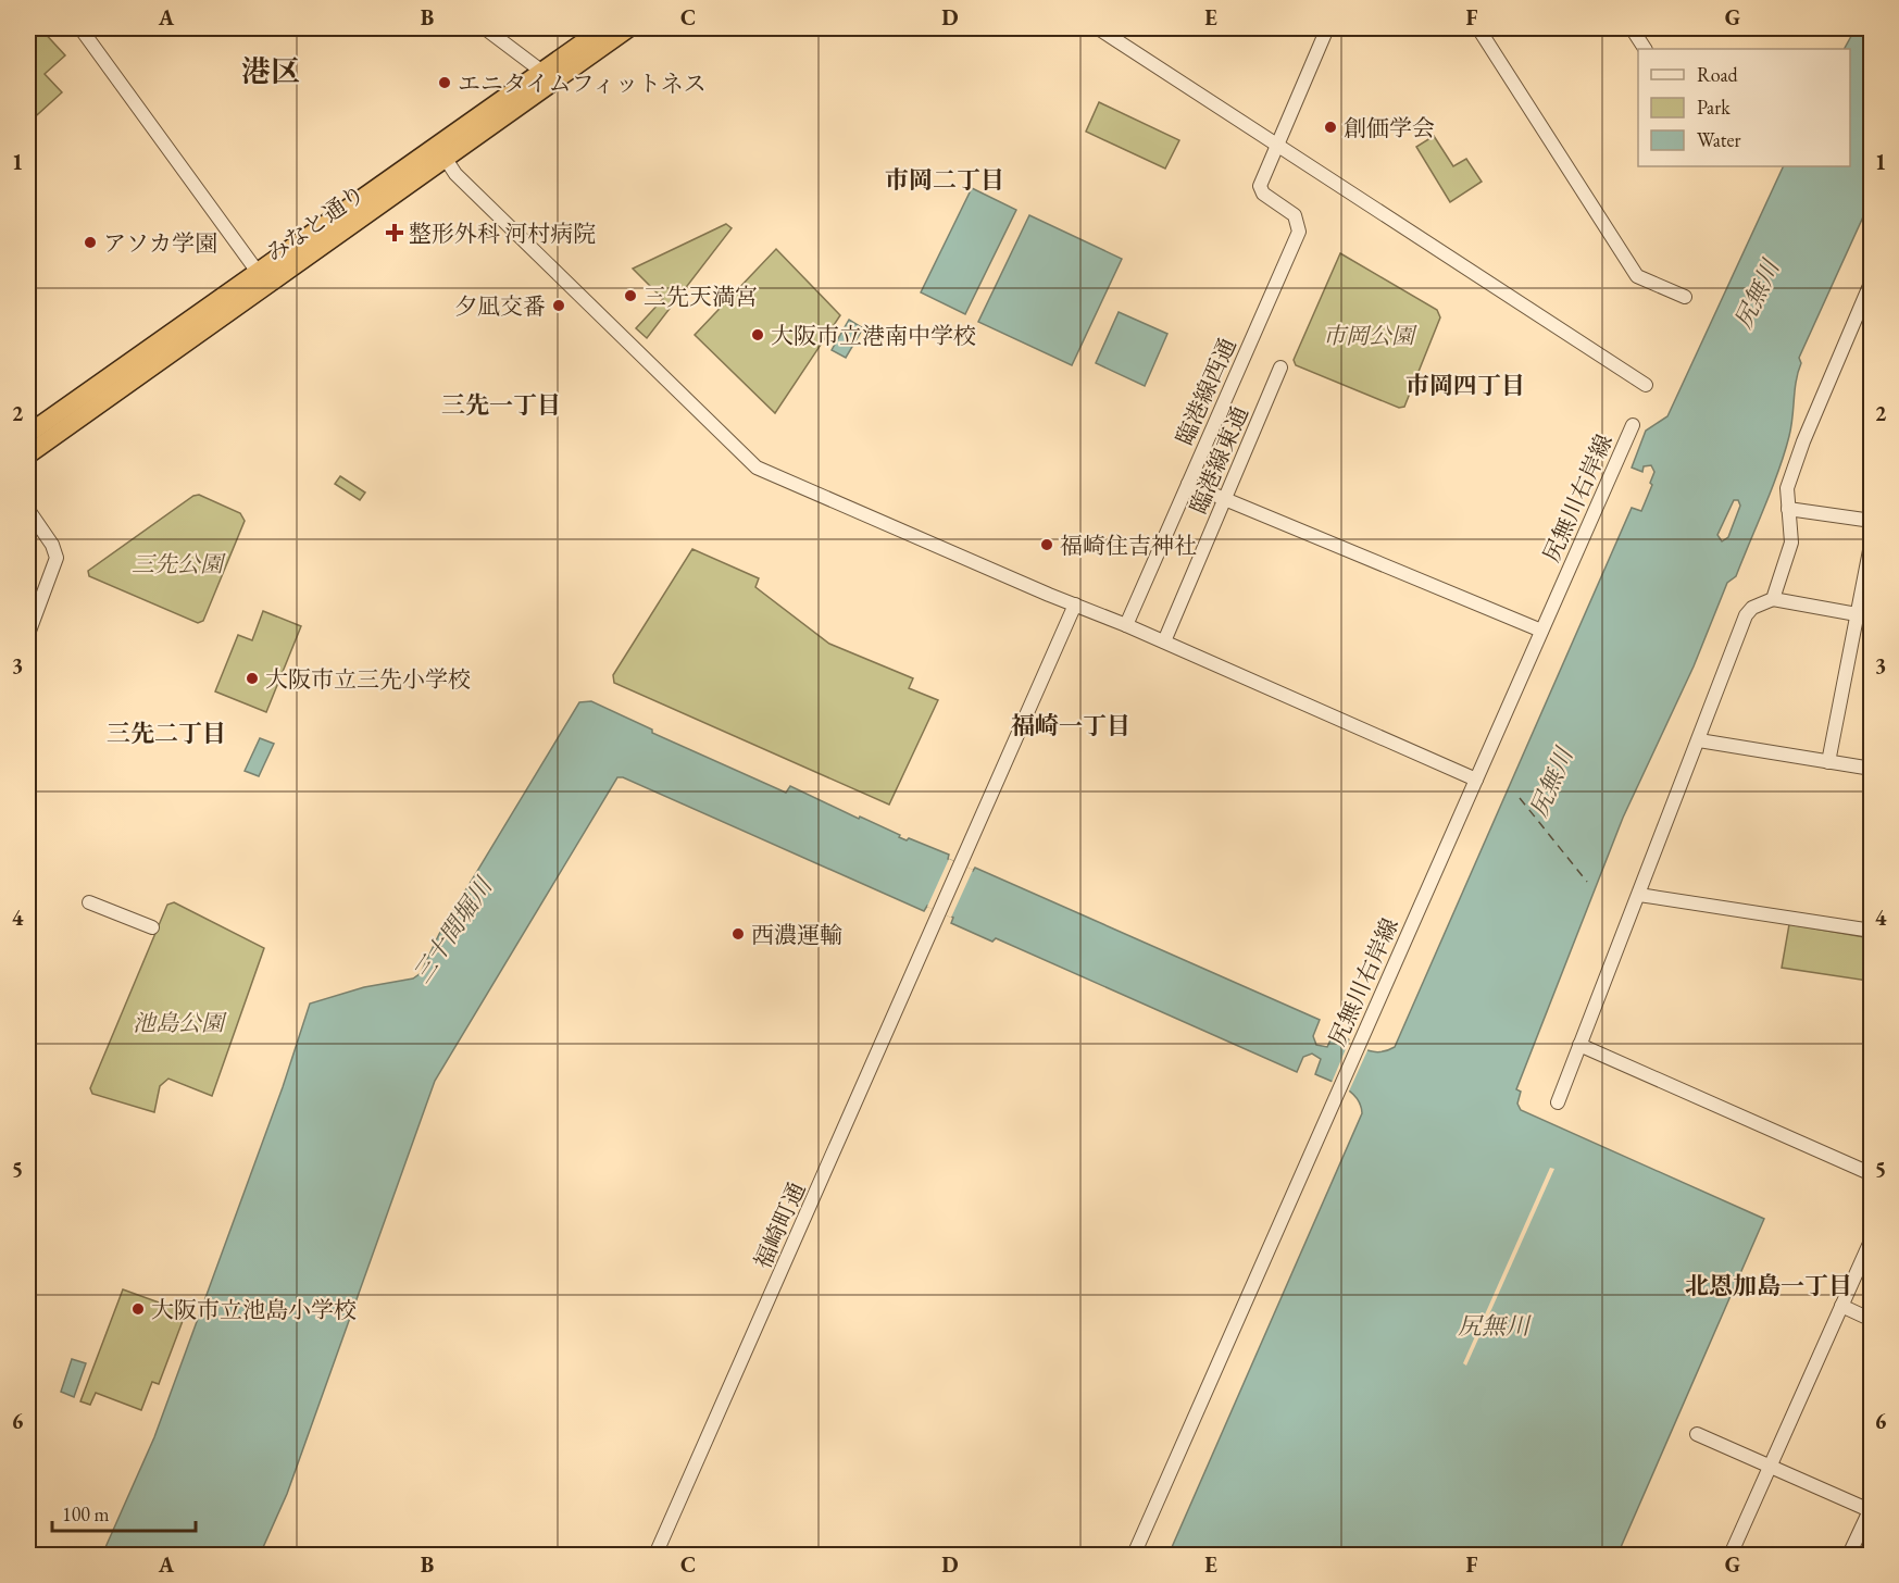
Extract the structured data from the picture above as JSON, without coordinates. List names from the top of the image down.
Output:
{
  "streets": {
    "highway": ["みなと通り"],
    "street": [
      "臨港線西通",
      "臨港線東通",
      "尻無川右岸線",
      "福崎町通"
    ]
  },
  "districts": [
    "港区",
    "市岡二丁目",
    "市岡四丁目",
    "三先一丁目",
    "福崎一丁目",
    "三先二丁目",
    "北恩加島一丁目"
  ],
  "water": ["尻無川", "三十間堀川"],
  "parks": ["市岡公園", "三先公園", "池島公園"],
  "places": {
    "other": [
      "エニタイムフィットネス",
      "創価学会",
      "アソカ学園",
      "三先天満宮",
      "夕凪交番",
      "大阪市立港南中学校",
      "福崎住吉神社",
      "大阪市立三先小学校",
      "西濃運輸",
      "大阪市立池島小学校"
    ],
    "health": ["整形外科 河村病院"]
  },
  "legend": ["Road", "Park", "Water"],
  "scale_bar": "100 m",
  "grid": {
    "columns": [
      "A",
      "B",
      "C",
      "D",
      "E",
      "F",
      "G"
    ],
    "rows": [
      "1",
      "2",
      "3",
      "4",
      "5",
      "6"
    ]
  }
}
